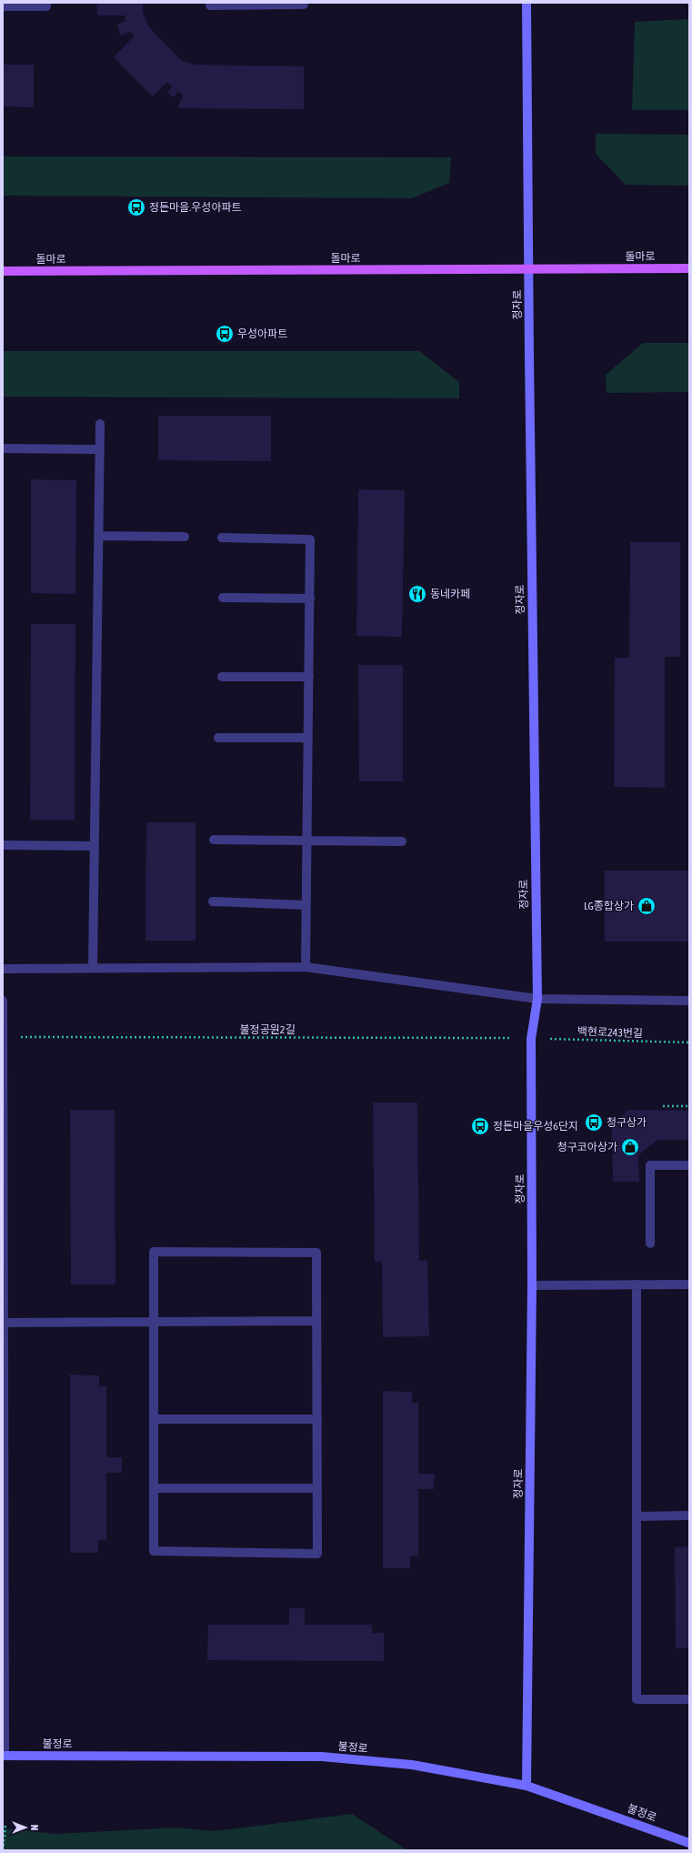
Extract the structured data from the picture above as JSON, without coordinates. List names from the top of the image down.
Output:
{
  "streets": {
    "main road": ["돌마로"],
    "street": ["정자로", "불정로"],
    "path": ["불정공원2길", "백현로243번길"]
  },
  "crossings": [
    ["돌마로", "정자로"],
    ["정자로", "불정공원2길"],
    ["정자로", "백현로243번길"],
    ["정자로", "불정로"],
    ["불정공원2길", "백현로243번길"]
  ],
  "places": {
    "bus stop": [
      "정든마을.우성아파트",
      "우성아파트",
      "청구상가",
      "정든마을우성6단지"
    ],
    "restaurant": ["동네카페"],
    "shop": ["LG종합상가", "청구코아상가"]
  },
  "north": "right"
}
